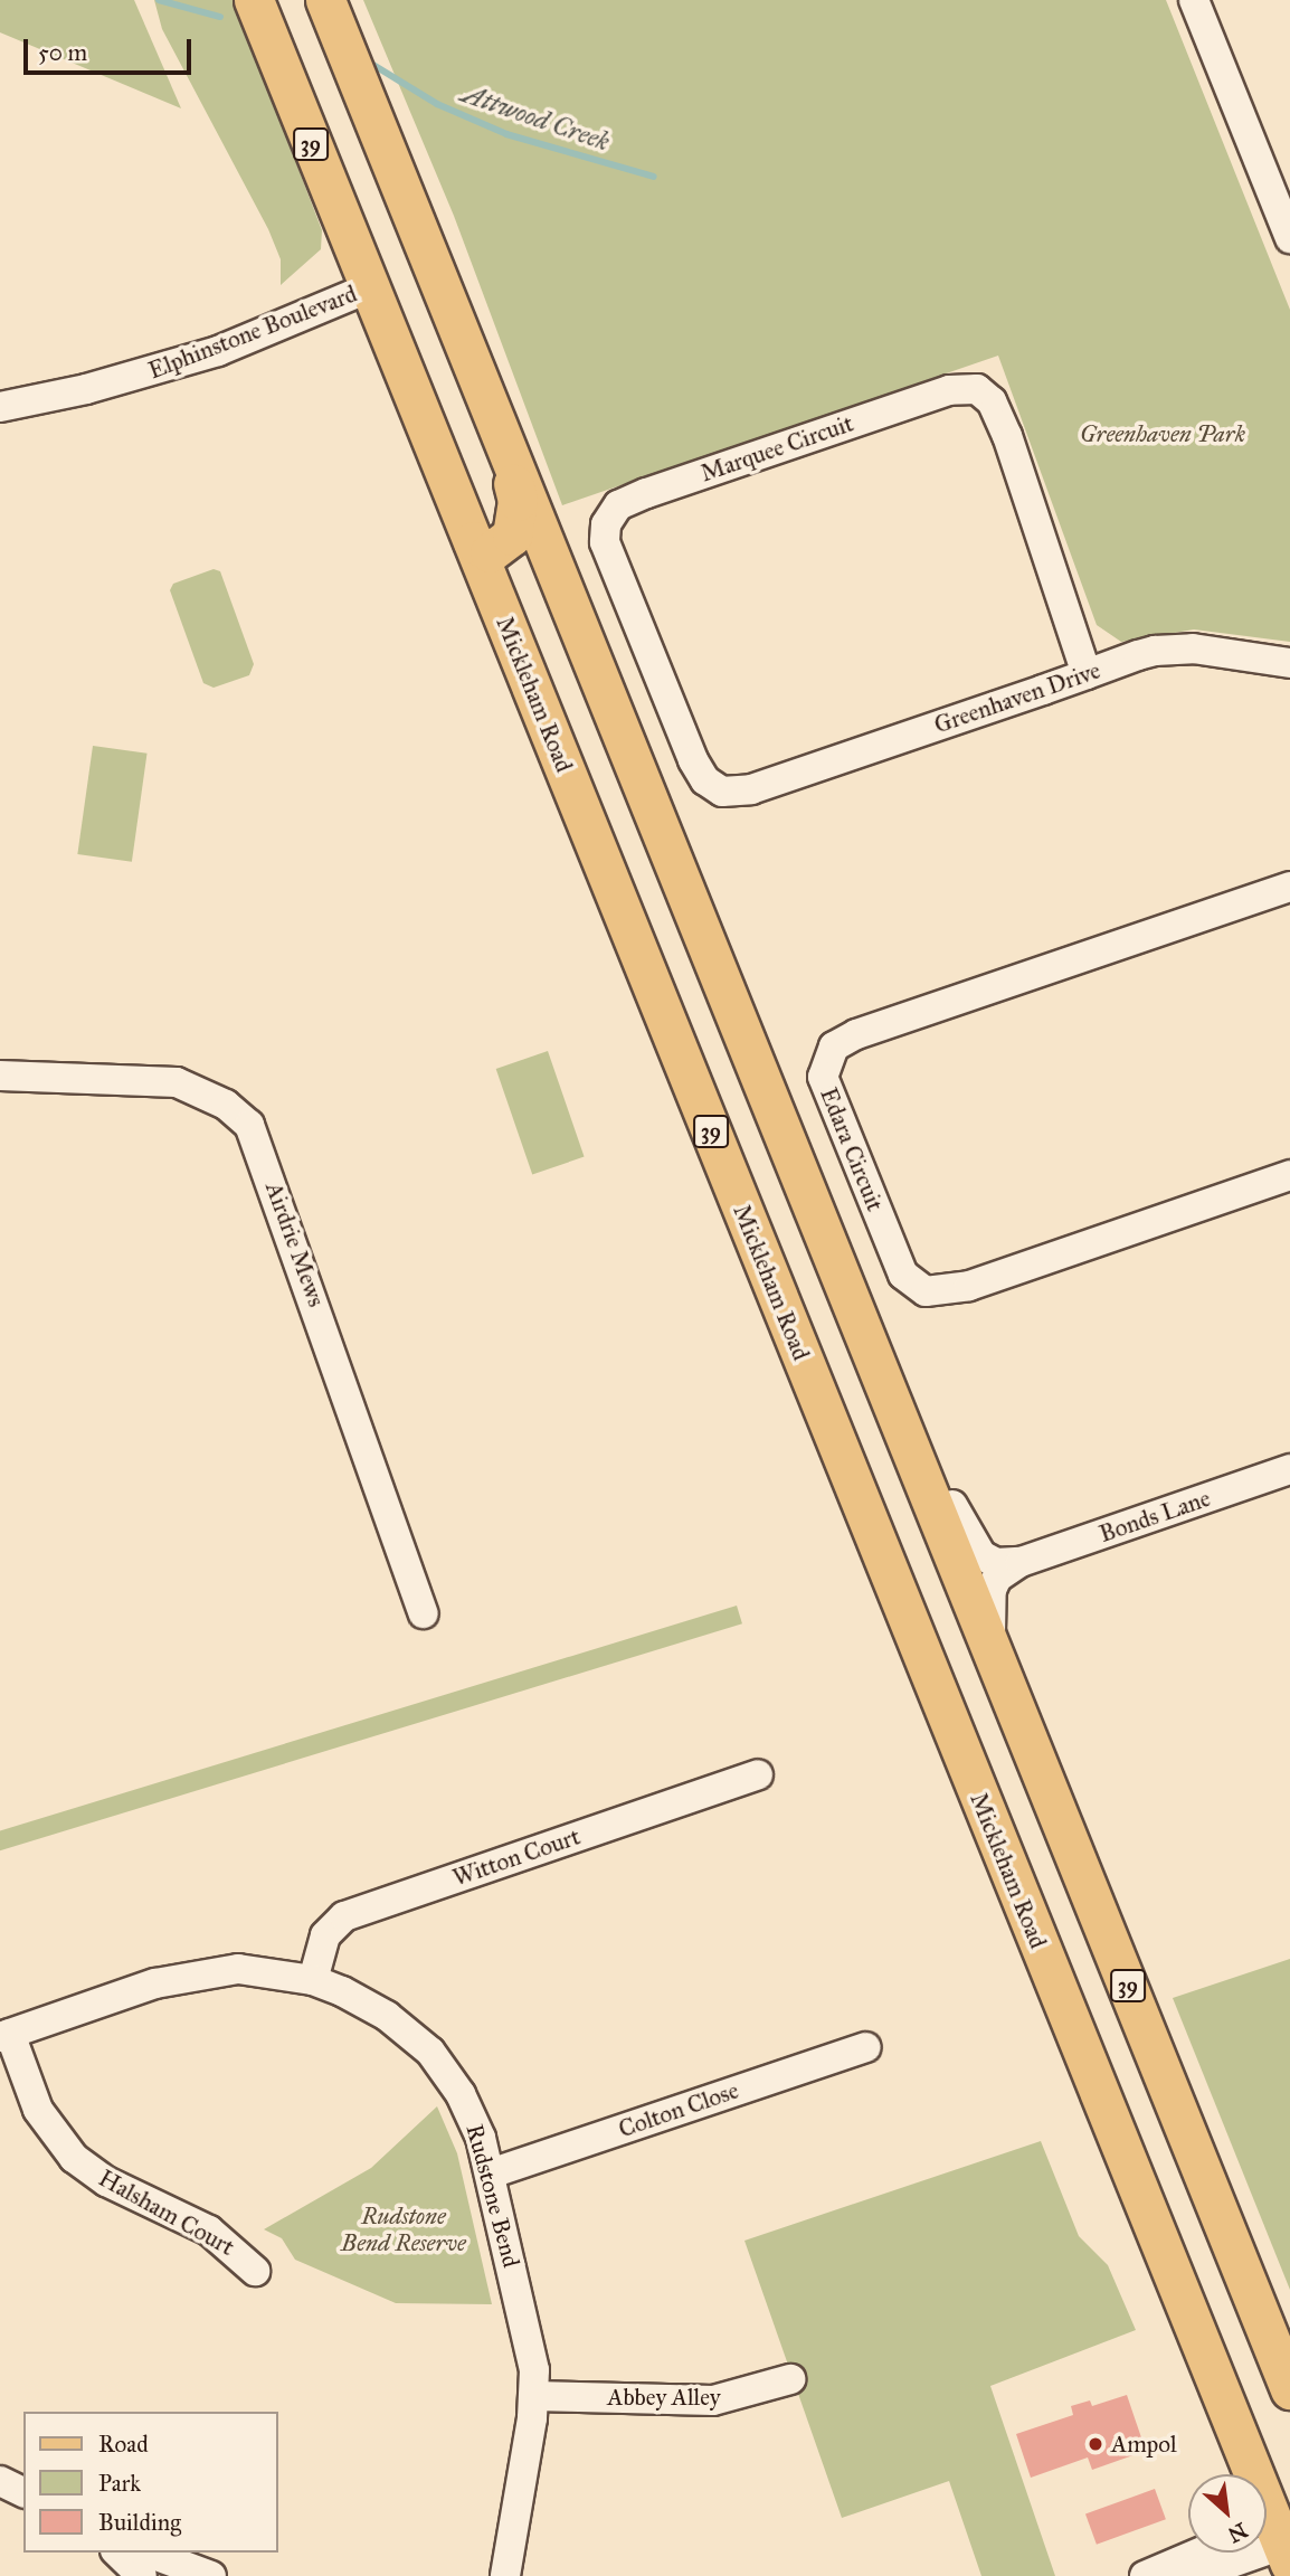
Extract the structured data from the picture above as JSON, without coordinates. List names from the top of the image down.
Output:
{
  "streets": {
    "main road": ["39", "Mickleham Road"],
    "street": [
      "Elphinstone Boulevard",
      "Marquee Circuit",
      "Greenhaven Drive",
      "Edara Circuit",
      "Airdrie Mews",
      "Bonds Lane",
      "Witton Court",
      "Colton Close",
      "Rudstone Bend",
      "Halsham Court",
      "Abbey Alley"
    ]
  },
  "crossings": [
    ["Elphinstone Boulevard", "Mickleham Road"],
    ["Marquee Circuit", "Greenhaven Drive"],
    ["Witton Court", "Rudstone Bend"],
    ["Colton Close", "Rudstone Bend"],
    ["Rudstone Bend", "Halsham Court"],
    ["Rudstone Bend", "Abbey Alley"]
  ],
  "water": ["Attwood Creek"],
  "parks": ["Greenhaven Park", "Rudstone Bend Reserve"],
  "places": ["Ampol"],
  "legend": ["Road", "Park", "Building"],
  "scale_bar": "50 m",
  "north": "bottom right"
}
